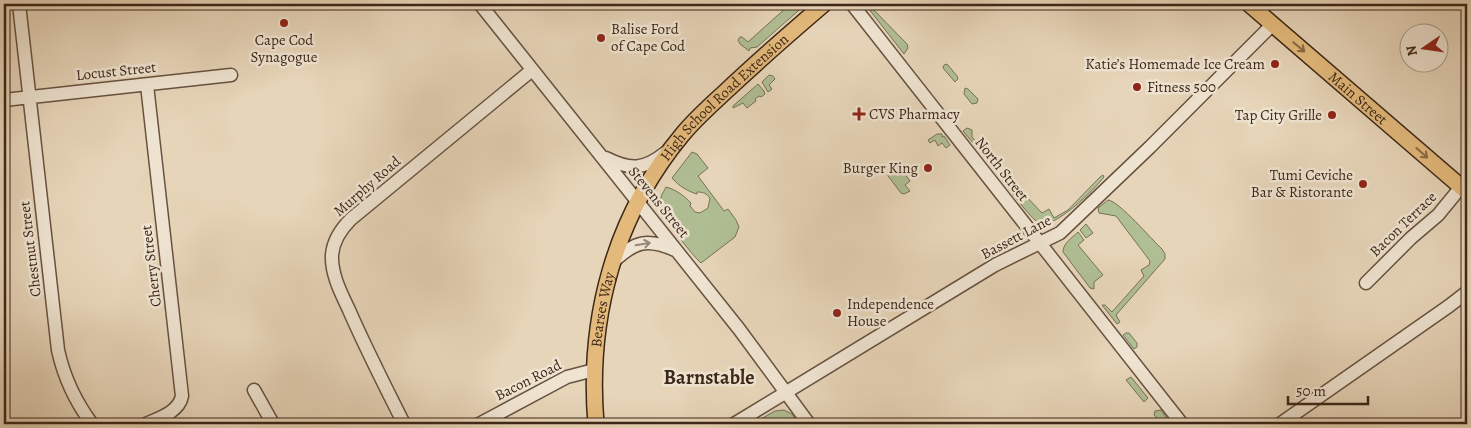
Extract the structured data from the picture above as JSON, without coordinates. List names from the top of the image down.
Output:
{
  "streets": {
    "main road": ["High School Road Extension", "Main Street", "Bearses Way"],
    "street": [
      "Locust Street",
      "North Street",
      "Murphy Road",
      "Stevens Street",
      "Bacon Terrace",
      "Bassett Lane",
      "Chestnut Street",
      "Cherry Street",
      "Bacon Road"
    ]
  },
  "crossings": [
    ["Locust Street", "Chestnut Street"],
    ["Locust Street", "Cherry Street"],
    ["High School Road Extension", "Stevens Street"],
    ["High School Road Extension", "Bearses Way"],
    ["Main Street", "Bacon Terrace"],
    ["Main Street", "Bassett Lane"],
    ["North Street", "Bassett Lane"],
    ["Murphy Road", "Stevens Street"],
    ["Stevens Street", "Bassett Lane"],
    ["Stevens Street", "Bearses Way"],
    ["Bearses Way", "Bacon Road"]
  ],
  "one_way": ["Main Street"],
  "districts": ["Barnstable"],
  "places": {
    "other": [
      "Cape Cod Synagogue",
      "Balise Ford of Cape Cod",
      "Katie’s Homemade Ice Cream",
      "Fitness 500",
      "Tap City Grille",
      "Burger King",
      "Tumi Ceviche Bar & Ristorante",
      "Independence House"
    ],
    "health": ["CVS Pharmacy"]
  },
  "scale_bar": "50 m",
  "north": "left"
}
